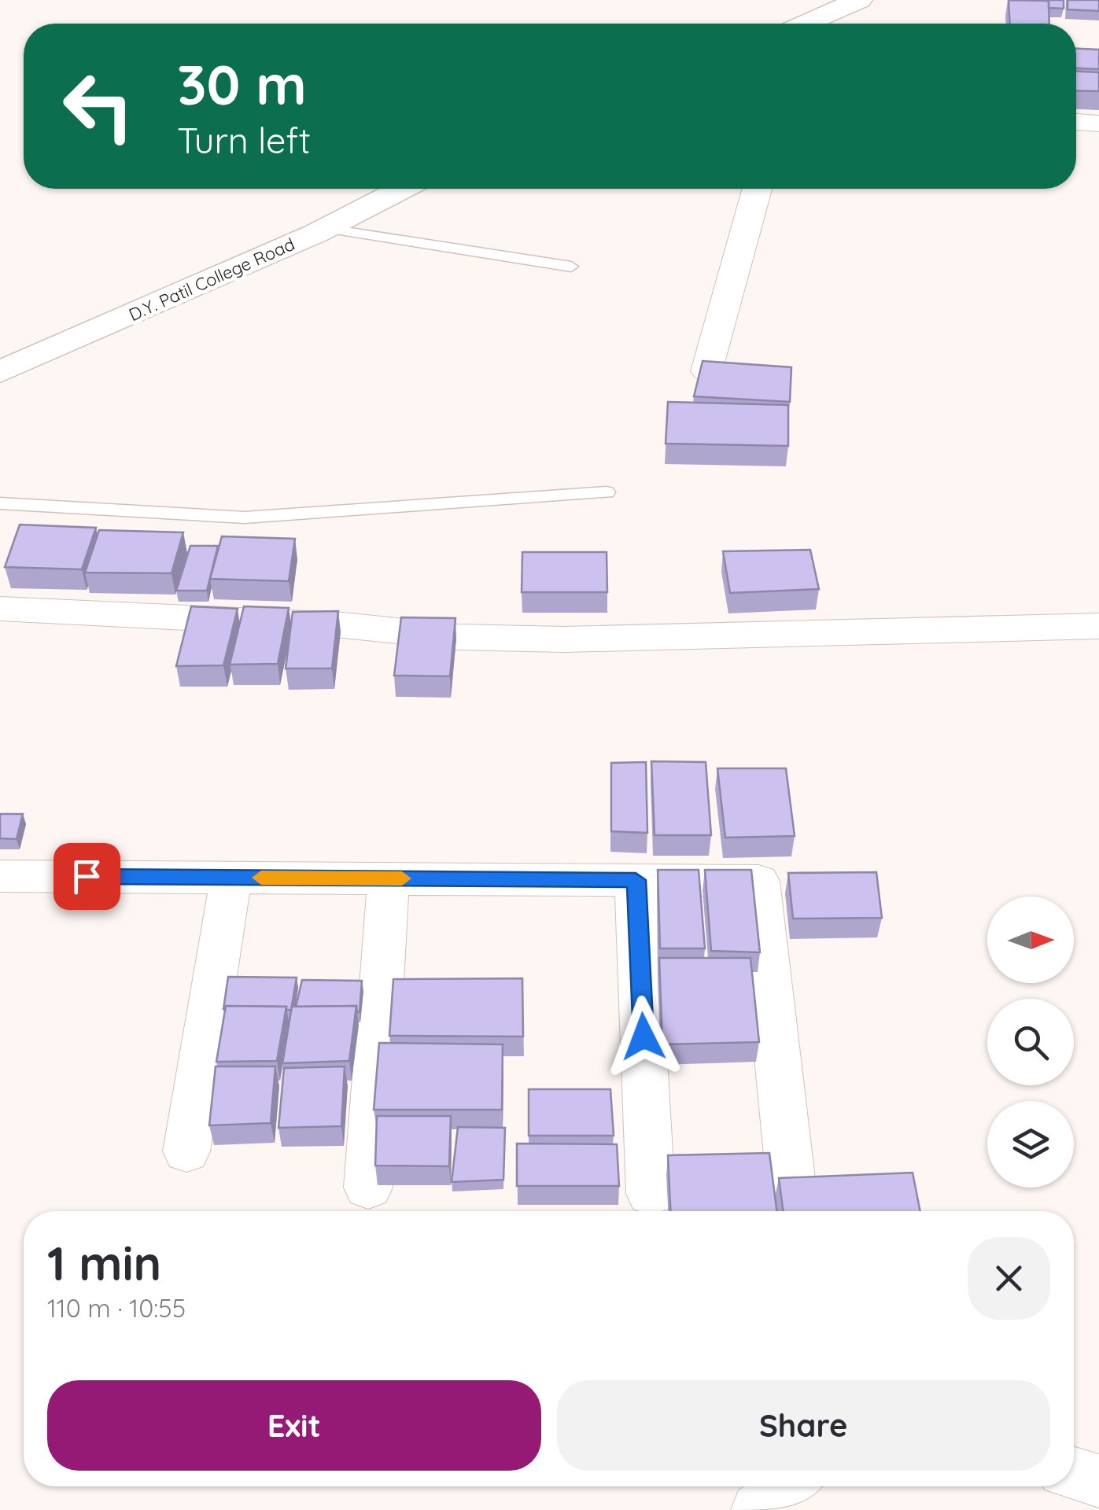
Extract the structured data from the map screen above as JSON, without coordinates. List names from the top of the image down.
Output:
{
  "streets": {
    "street": ["D.Y. Patil College Road"]
  },
  "north": "right",
  "page": {
    "turn": ["30 m", "Turn left"],
    "heading": ["1 min", "110 m · 10:55"],
    "buttons": ["Exit", "Share"]
  }
}
